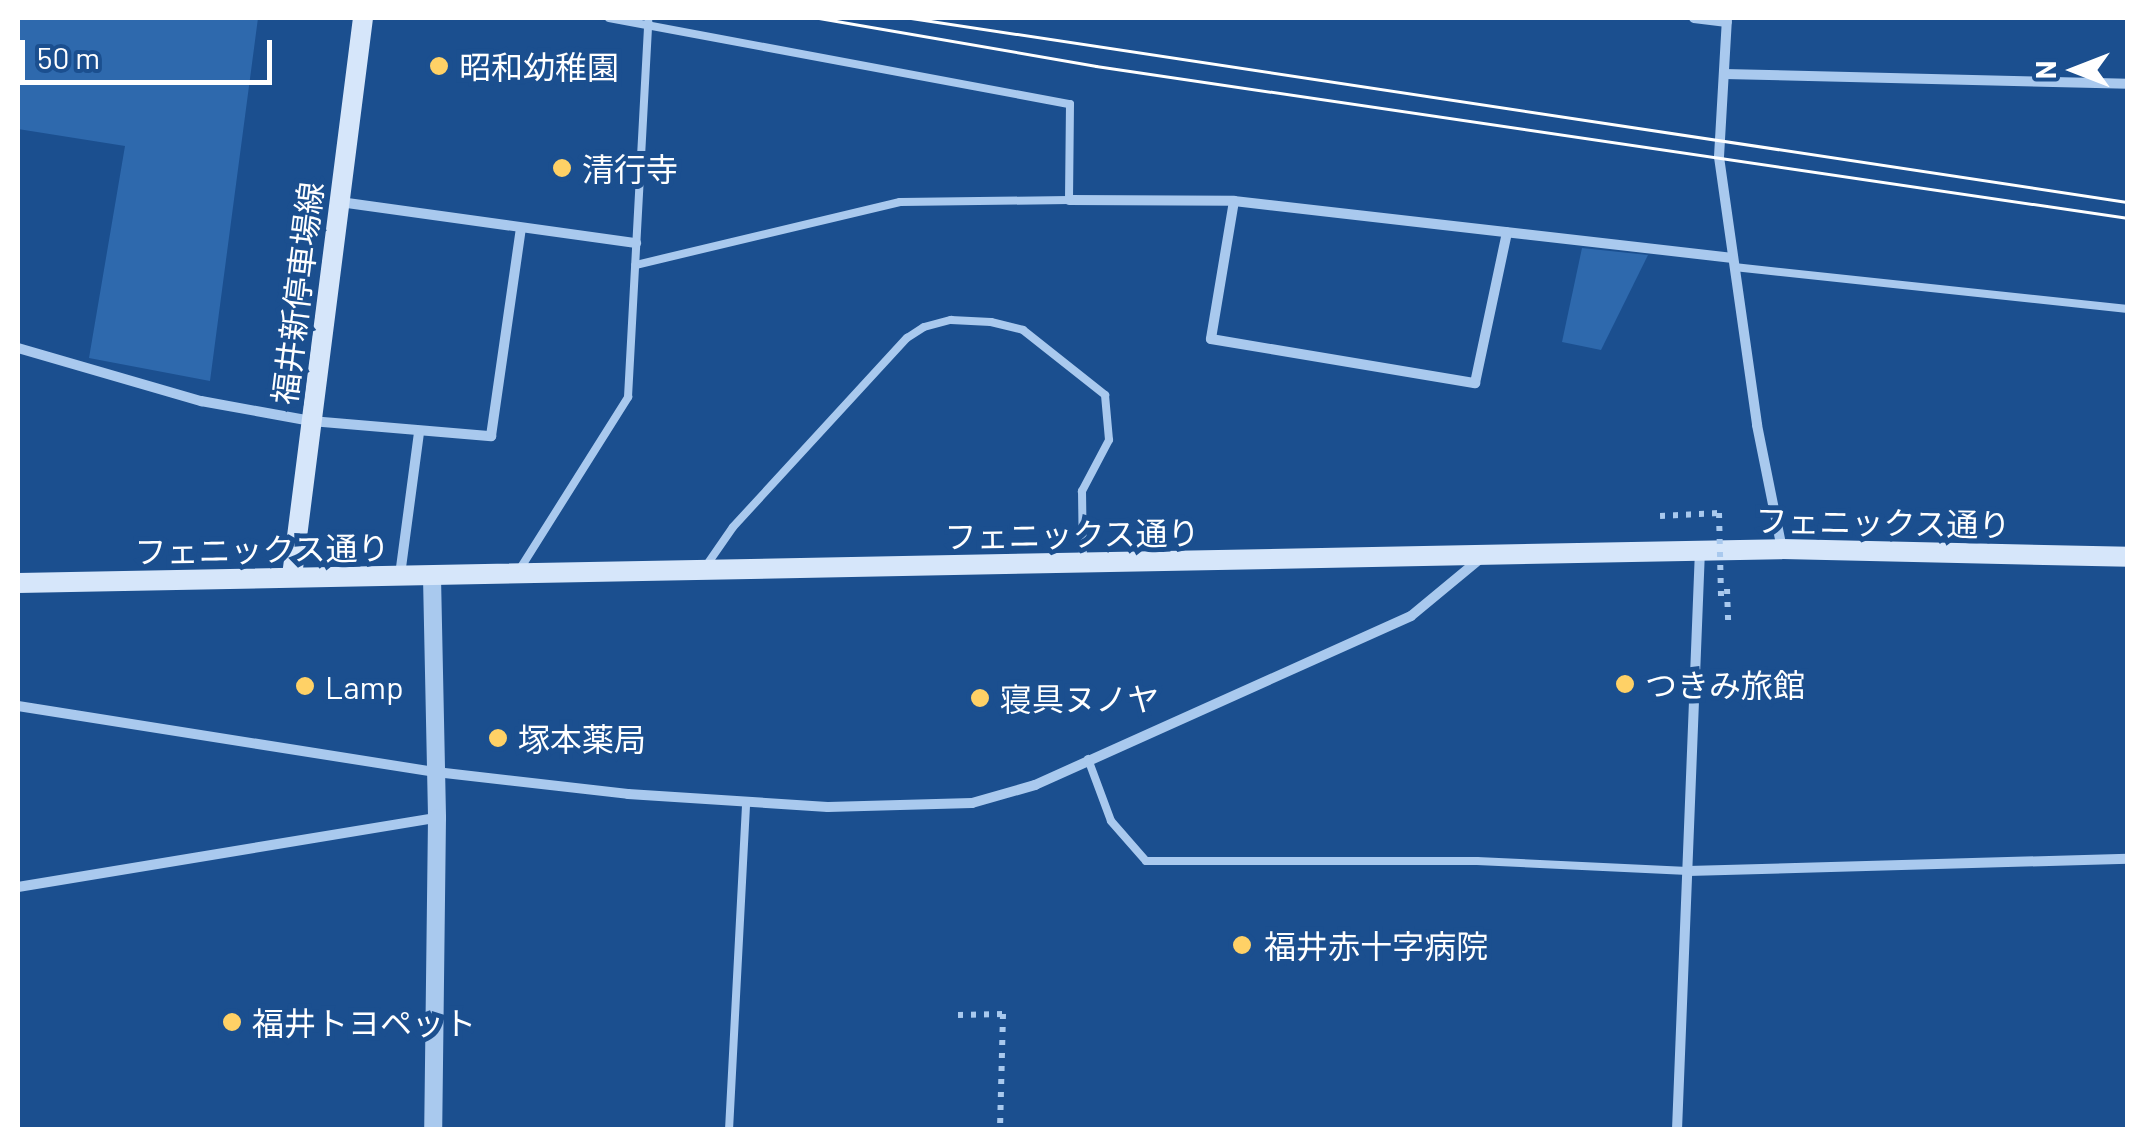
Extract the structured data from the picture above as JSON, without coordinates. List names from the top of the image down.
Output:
{
  "streets": {
    "main road": ["福井新停車場線", "フェニックス通り"]
  },
  "crossings": [
    ["福井新停車場線", "フェニックス通り"]
  ],
  "places": [
    "昭和幼稚園",
    "清行寺",
    "つきみ旅館",
    "Lamp",
    "寝具ヌノヤ",
    "塚本薬局",
    "福井赤十字病院",
    "福井トヨペット"
  ],
  "scale_bar": "50 m",
  "north": "left"
}
